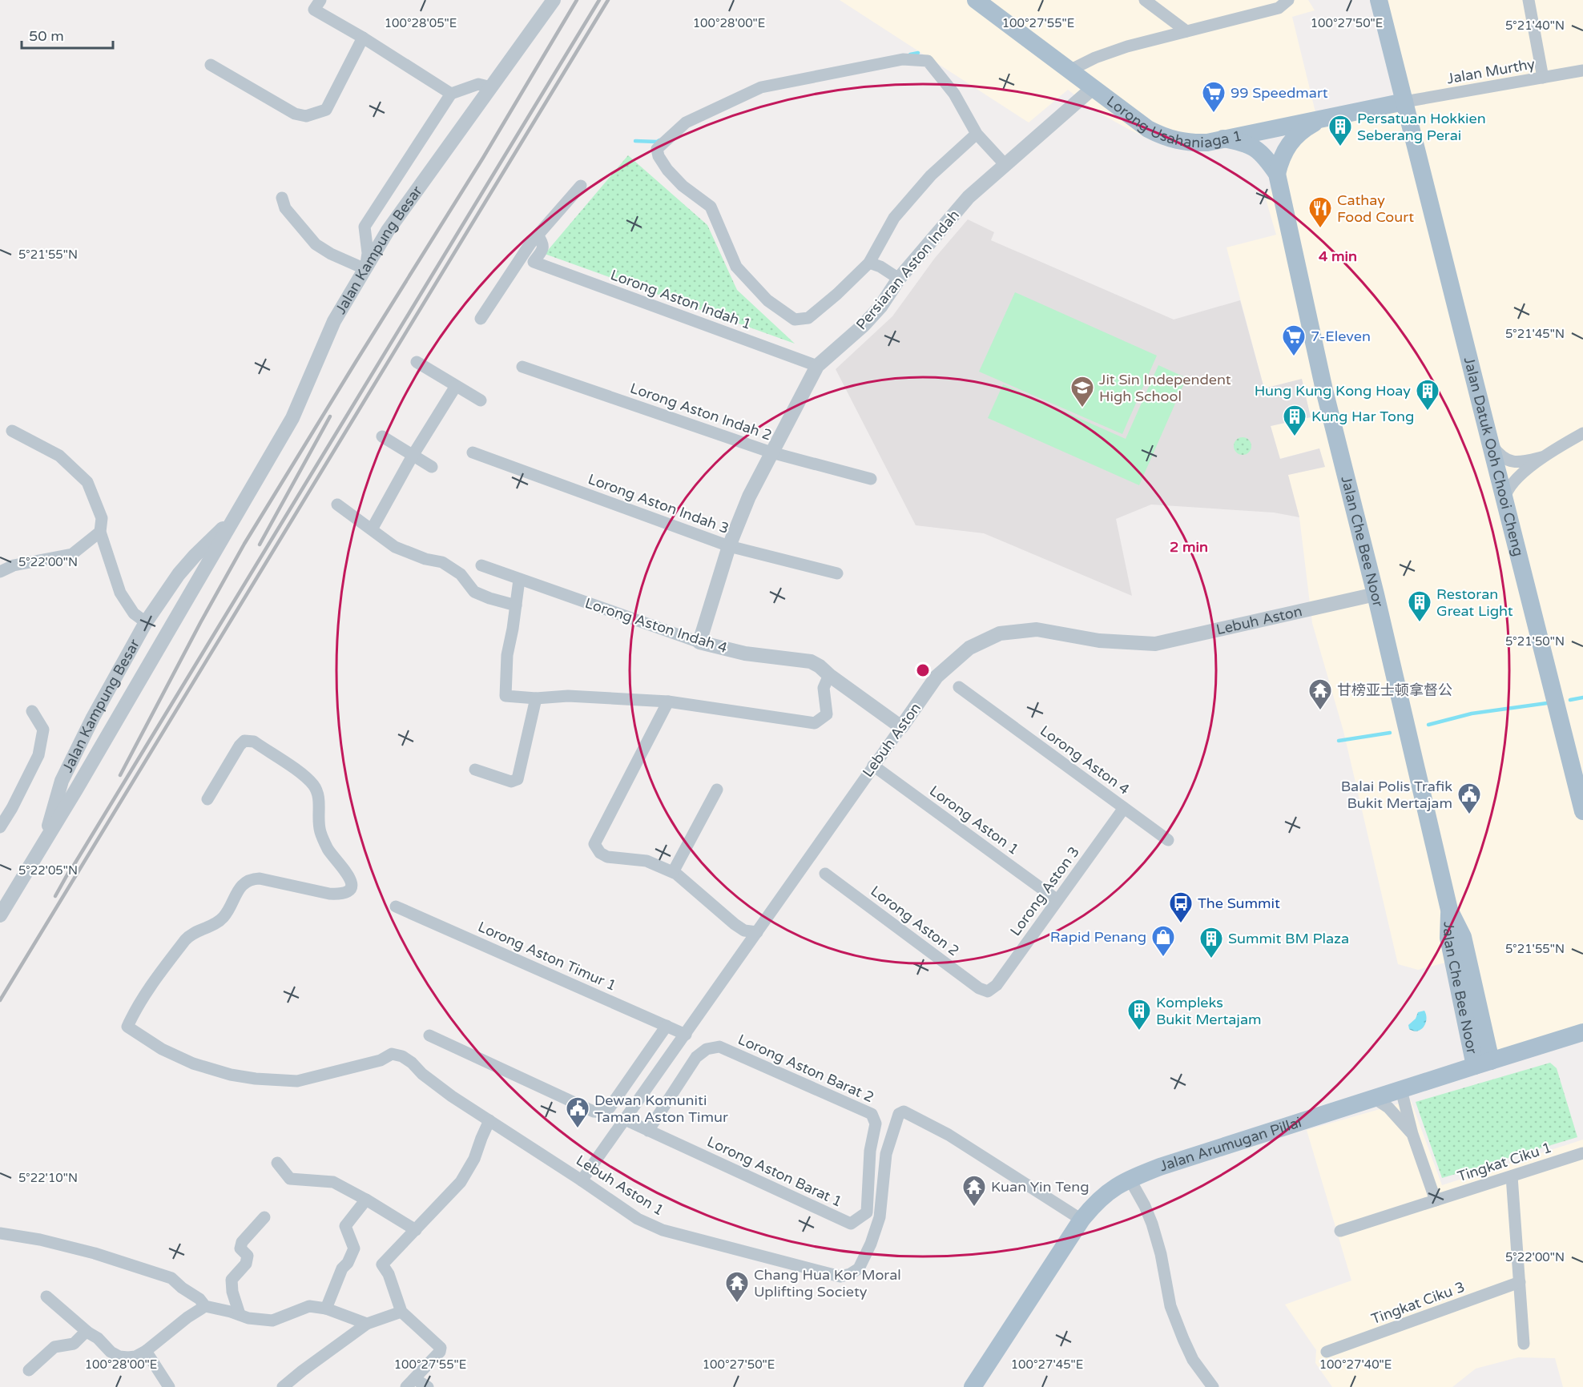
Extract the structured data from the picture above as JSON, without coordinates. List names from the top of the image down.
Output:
{
  "streets": {
    "main road": [
      "Lorong Usahaniaga 1",
      "Jalan Datuk Ooh Chooi Cheng",
      "Jalan Che Bee Noor",
      "Jalan Arumugan Pillai"
    ],
    "street": [
      "Jalan Murthy",
      "Jalan Kampung Besar",
      "Persiaran Aston Indah",
      "Lorong Aston Indah 1",
      "Lorong Aston Indah 2",
      "Lorong Aston Indah 3",
      "Lebuh Aston",
      "Lorong Aston Indah 4",
      "Lorong Aston 4",
      "Lorong Aston 1",
      "Lorong Aston 3",
      "Lorong Aston 2",
      "Lorong Aston Timur 1",
      "Lorong Aston Barat 2",
      "Tingkat Ciku 1",
      "Lorong Aston Barat 1",
      "Lebuh Aston 1",
      "Tingkat Ciku 3"
    ]
  },
  "crossings": [
    ["Jalan Murthy", "Lorong Usahaniaga 1"],
    ["Jalan Murthy", "Jalan Datuk Ooh Chooi Cheng"],
    ["Lorong Usahaniaga 1", "Persiaran Aston Indah"],
    ["Lorong Usahaniaga 1", "Jalan Datuk Ooh Chooi Cheng"],
    ["Persiaran Aston Indah", "Lorong Aston Indah 1"],
    ["Persiaran Aston Indah", "Lorong Aston Indah 2"],
    ["Persiaran Aston Indah", "Lorong Aston Indah 3"],
    ["Persiaran Aston Indah", "Lorong Aston Indah 4"],
    ["Jalan Che Bee Noor", "Lebuh Aston"],
    ["Jalan Che Bee Noor", "Jalan Arumugan Pillai"],
    ["Lebuh Aston", "Lorong Aston Indah 4"],
    ["Lebuh Aston", "Lorong Aston 1"],
    ["Lebuh Aston", "Lorong Aston Timur 1"],
    ["Lebuh Aston", "Lorong Aston Barat 1"],
    ["Lebuh Aston", "Lebuh Aston 1"],
    ["Lorong Aston 4", "Lorong Aston 3"],
    ["Lorong Aston 1", "Lorong Aston 3"],
    ["Lorong Aston 3", "Lorong Aston 2"],
    ["Lorong Aston Barat 2", "Lorong Aston Barat 1"],
    ["Jalan Arumugan Pillai", "Lebuh Aston 1"]
  ],
  "places": {
    "supermarket": ["99 Speedmart", "7-Eleven"],
    "building": [
      "Persatuan Hokkien Seberang Perai",
      "Hung Kung Kong Hoay",
      "Kung Har Tong",
      "Restoran Great Light",
      "Summit BM Plaza",
      "Kompleks Bukit Mertajam"
    ],
    "restaurant": ["Cathay Food Court"],
    "school or university": ["Jit Sin Independent High School"],
    "temple": ["甘榜亚士顿拿督公", "Kuan Yin Teng", "Chang Hua Kor Moral Uplifting Society"],
    "public building": ["Balai Polis Trafik Bukit Mertajam", "Dewan Komuniti Taman Aston Timur"],
    "bus stop": ["The Summit"],
    "shop": ["Rapid Penang"]
  },
  "scale_bar": "50 m",
  "coordinates": [
    "100°28'05\"E",
    "100°28'00\"E",
    "100°27'55\"E",
    "100°27'50\"E",
    "5°21'40\"N",
    "5°21'55\"N",
    "5°21'45\"N",
    "5°22'00\"N",
    "5°21'50\"N",
    "5°22'05\"N",
    "5°22'10\"N",
    "100°27'45\"E",
    "100°27'40\"E"
  ],
  "rings": ["4 min", "2 min"]
}
